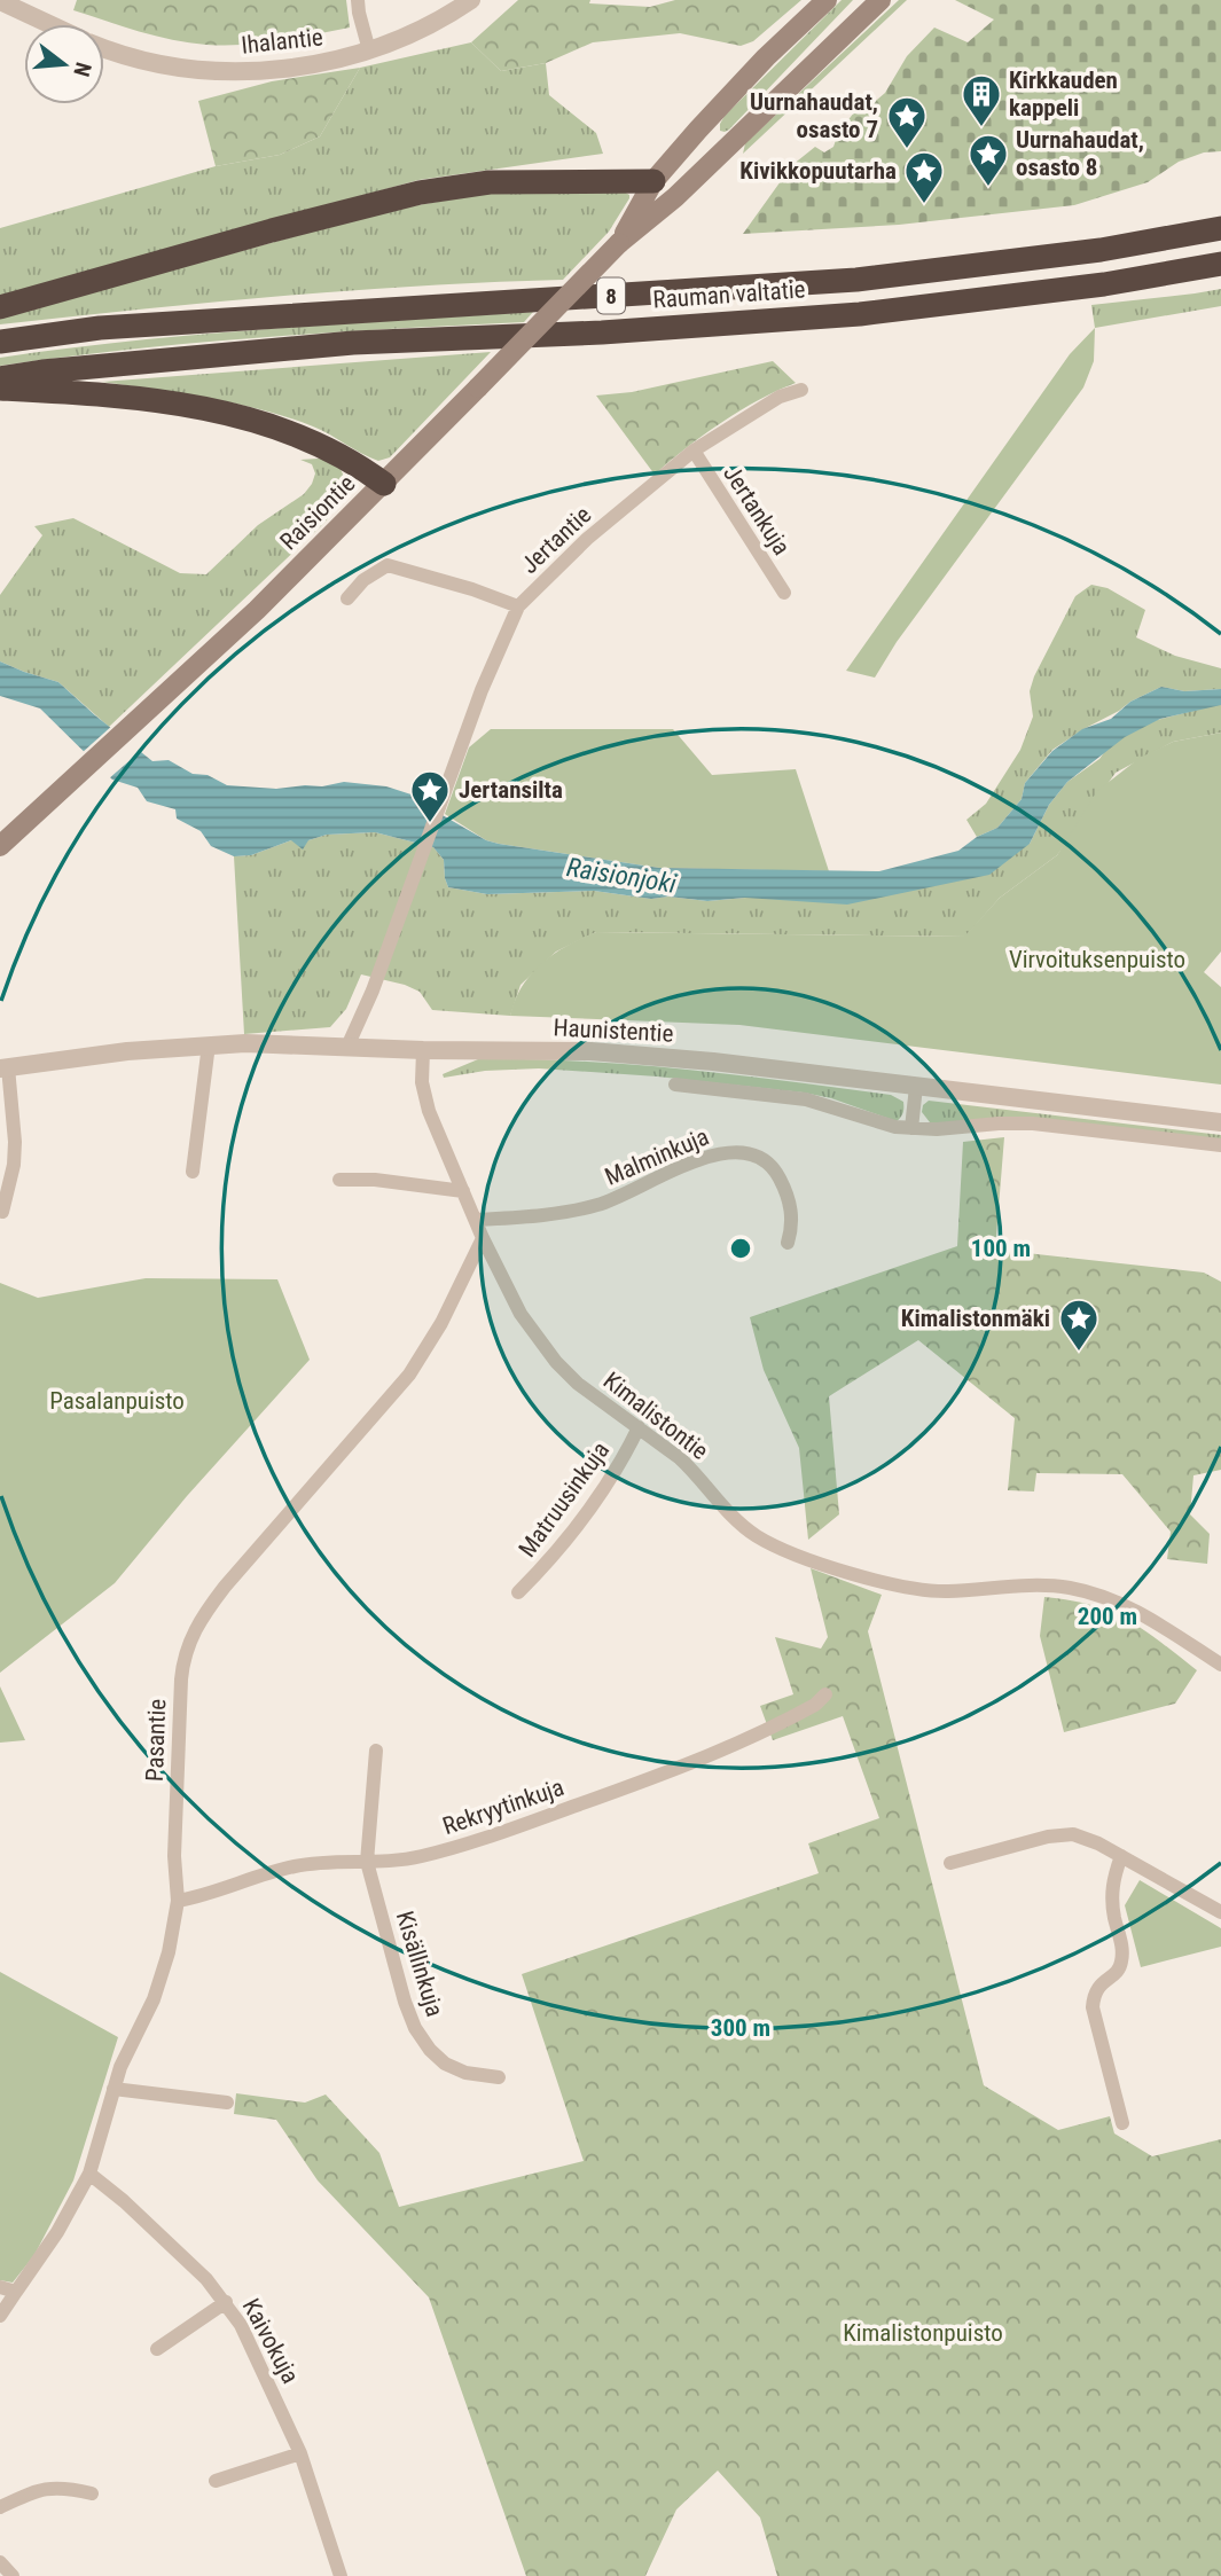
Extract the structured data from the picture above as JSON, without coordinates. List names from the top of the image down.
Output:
{
  "streets": {
    "highway": ["Rauman valtatie", "8"],
    "main road": ["Raisiontie"],
    "street": [
      "Ihalantie",
      "Jertankuja",
      "Jertantie",
      "Haunistentie",
      "Malminkuja",
      "Kimalistontie",
      "Matruusinkuja",
      "Pasantie",
      "Rekryytinkuja",
      "Kisällinkuja",
      "Kaivokuja"
    ]
  },
  "crossings": [
    ["Jertankuja", "Jertantie"],
    ["Jertantie", "Haunistentie"],
    ["Haunistentie", "Kimalistontie"],
    ["Malminkuja", "Kimalistontie"],
    ["Kimalistontie", "Matruusinkuja"],
    ["Kimalistontie", "Pasantie"],
    ["Pasantie", "Rekryytinkuja"],
    ["Pasantie", "Kaivokuja"],
    ["Rekryytinkuja", "Kisällinkuja"]
  ],
  "water": ["Raisionjoki"],
  "parks": ["Virvoituksenpuisto", "Pasalanpuisto", "Kimalistonpuisto"],
  "places": {
    "building": ["Kirkkauden kappeli"],
    "place": [
      "Uurnahaudat, osasto 7",
      "Uurnahaudat, osasto 8",
      "Kivikkopuutarha",
      "Jertansilta",
      "Kimalistonmäki"
    ]
  },
  "north": "right",
  "rings": ["100 m", "200 m", "300 m"]
}
